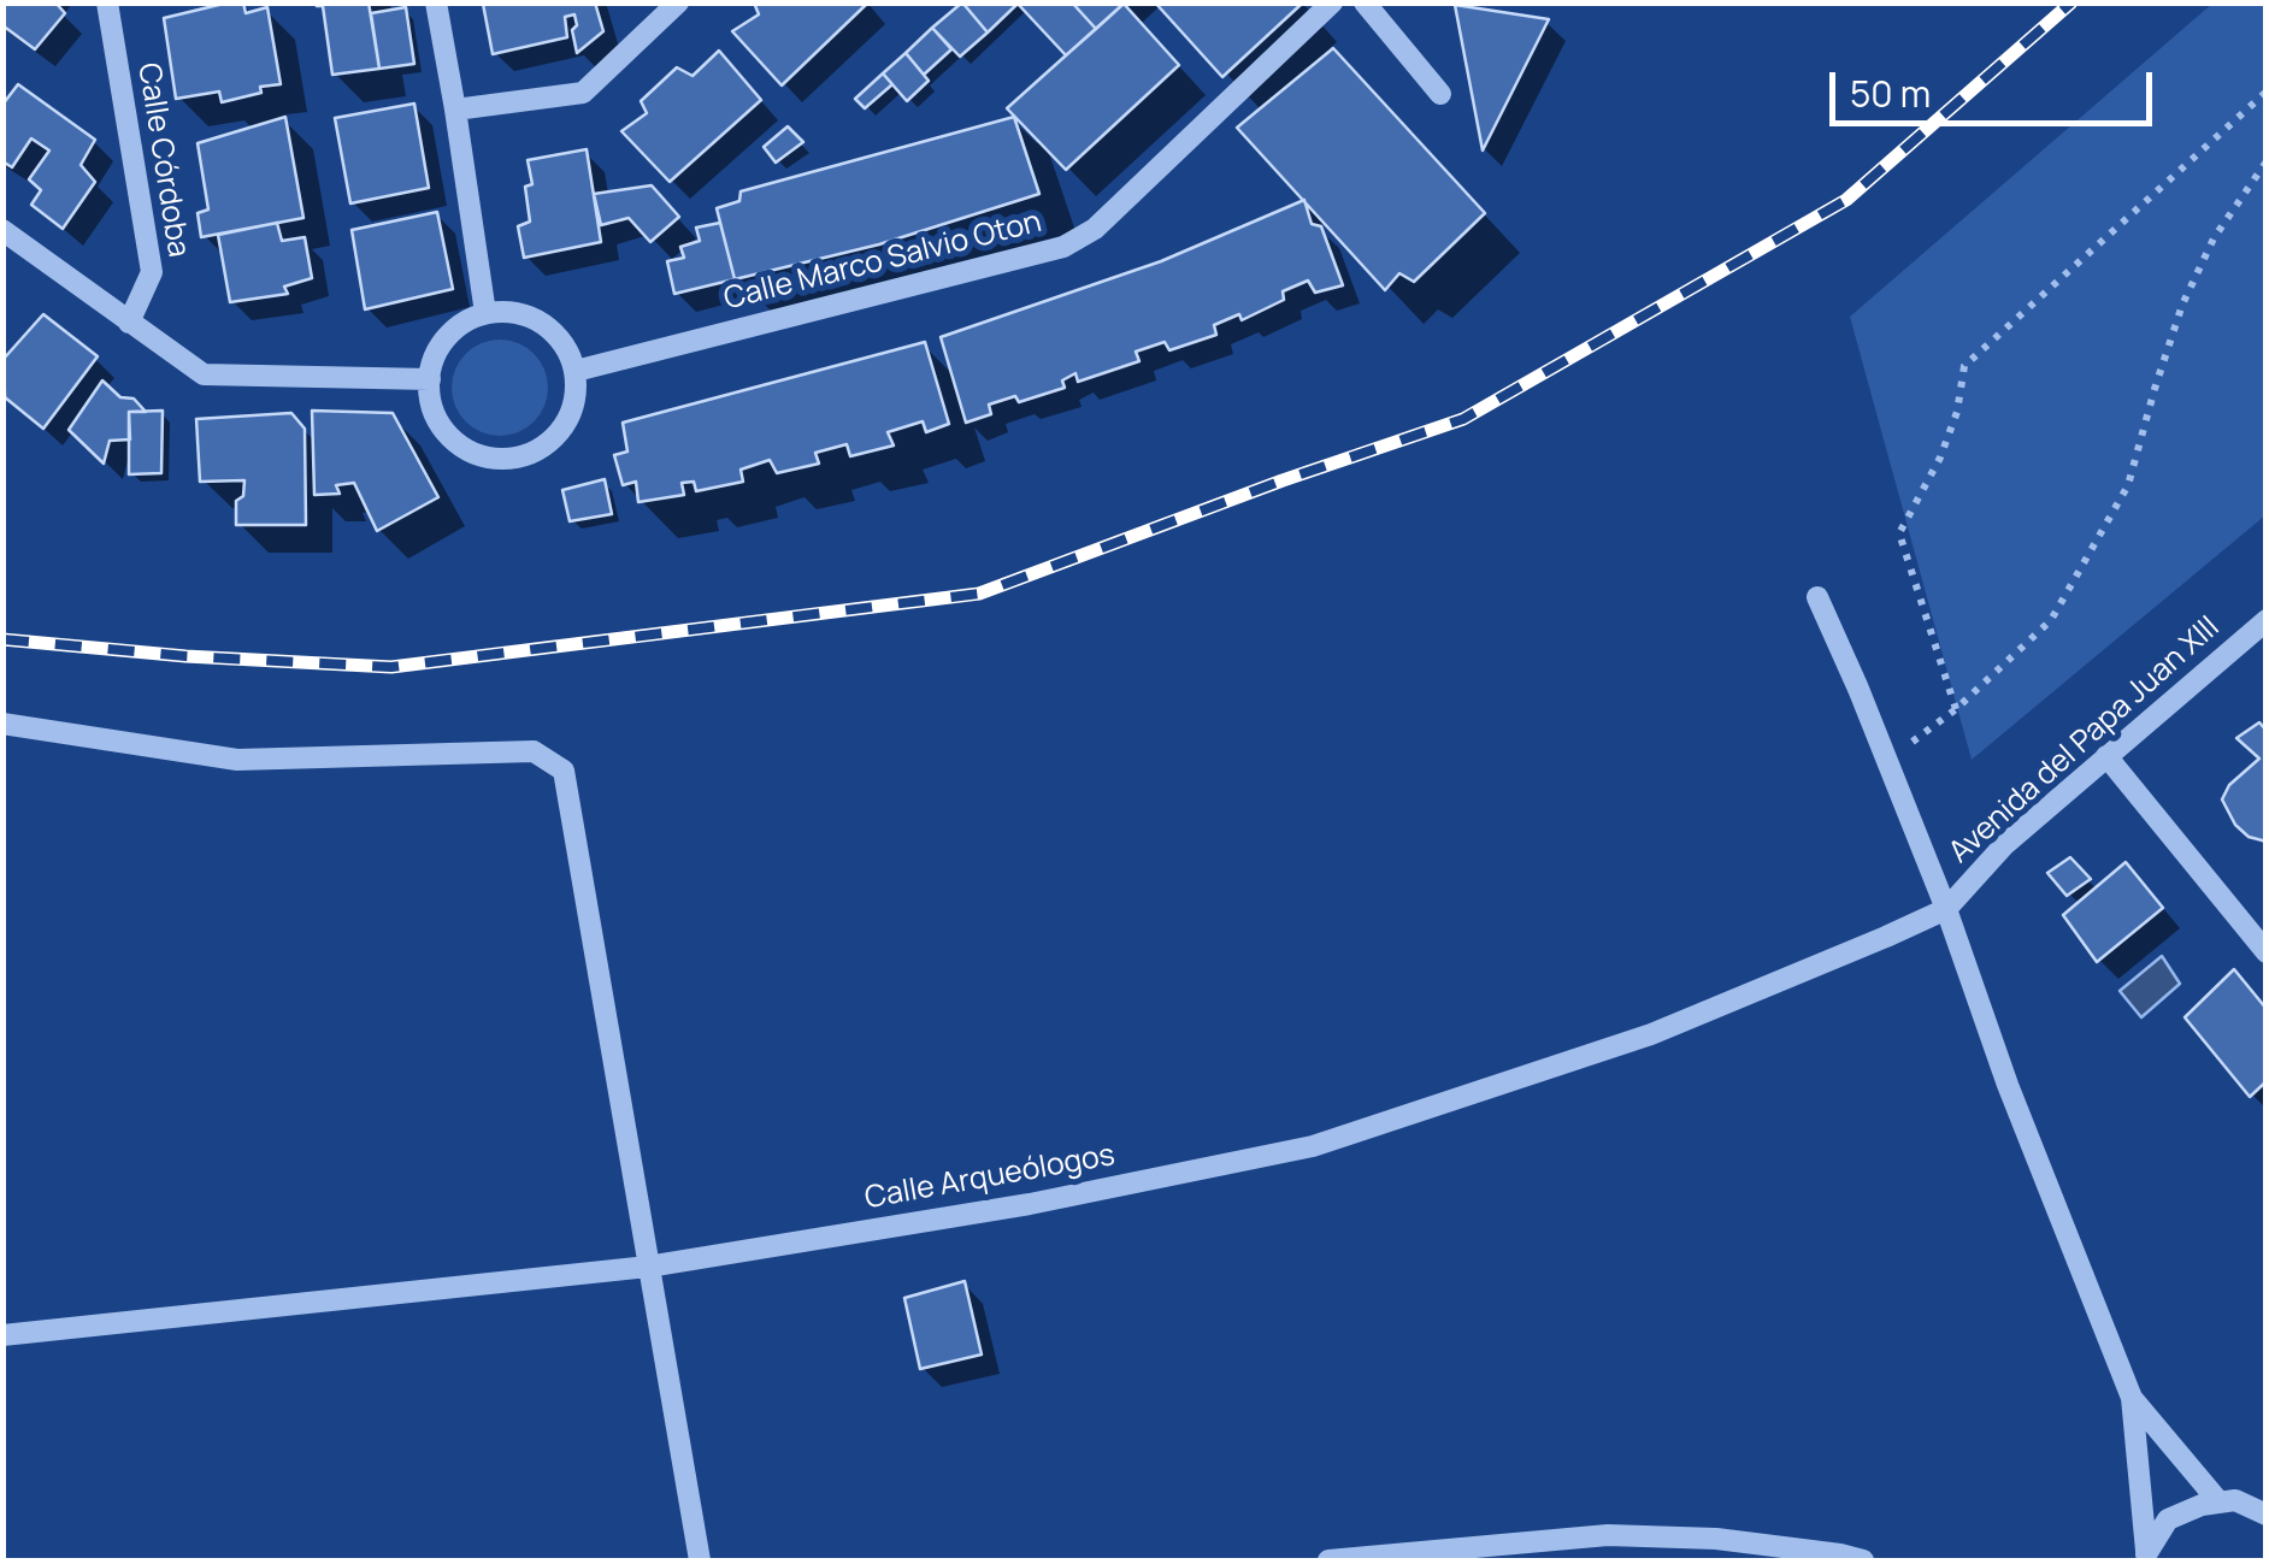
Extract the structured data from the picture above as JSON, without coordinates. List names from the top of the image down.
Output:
{
  "streets": {
    "street": [
      "Calle Córdoba",
      "Calle Marco Salvio Oton",
      "Avenida del Papa Juan XIII",
      "Calle Arqueólogos"
    ]
  },
  "crossings": [
    ["Avenida del Papa Juan XIII", "Calle Arqueólogos"]
  ],
  "scale_bar": "50 m"
}
